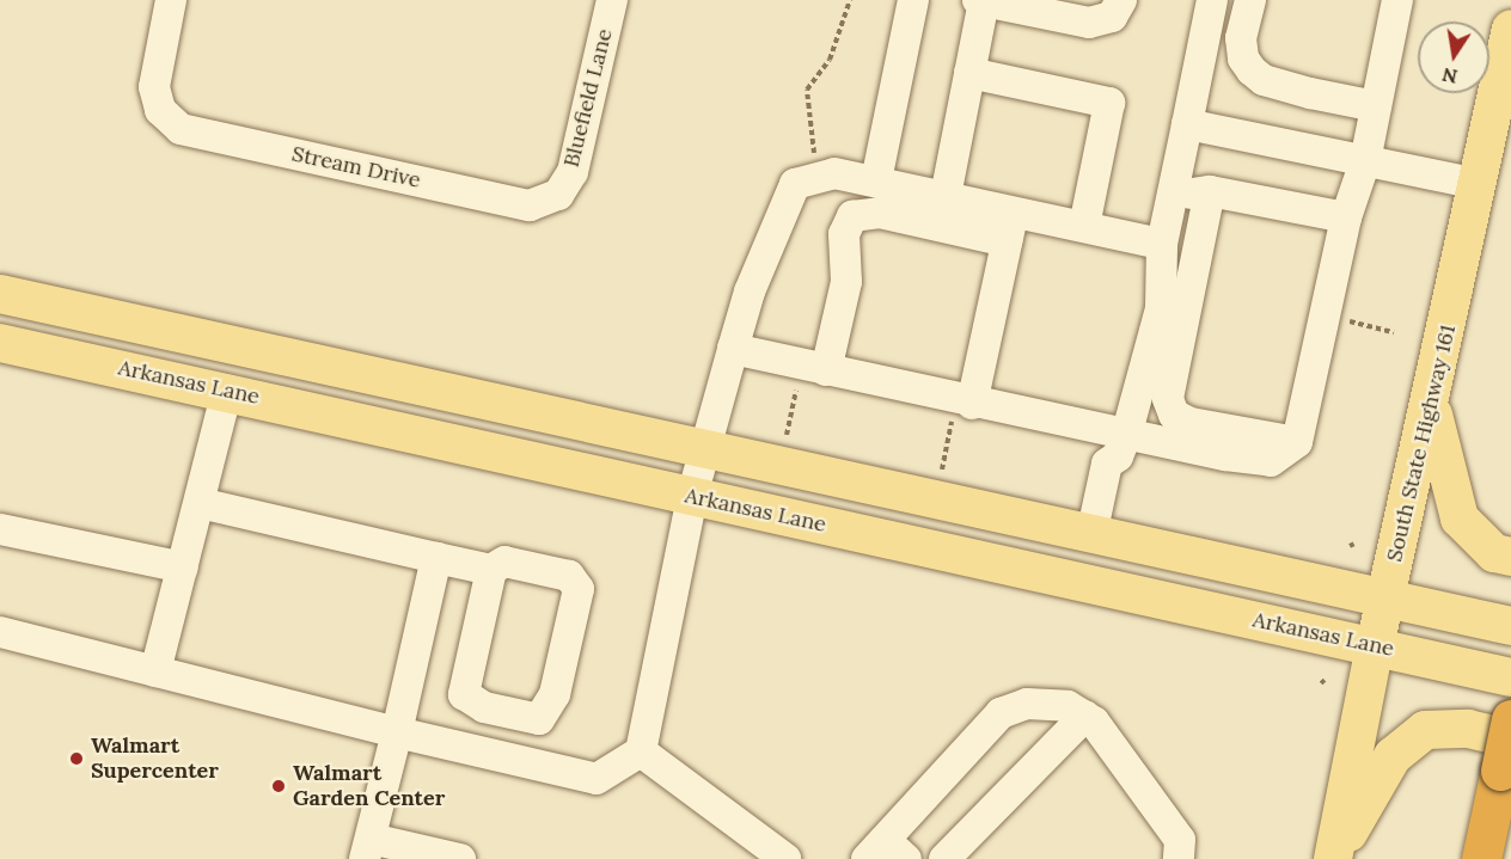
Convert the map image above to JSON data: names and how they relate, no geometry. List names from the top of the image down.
{
  "streets": {
    "main road": ["Arkansas Lane", "South State Highway 161"],
    "street": ["Bluefield Lane", "Stream Drive"]
  },
  "crossings": [
    ["Bluefield Lane", "Stream Drive"],
    ["Arkansas Lane", "South State Highway 161"]
  ],
  "places": ["Walmart Supercenter", "Walmart Garden Center"],
  "north": "bottom"
}
